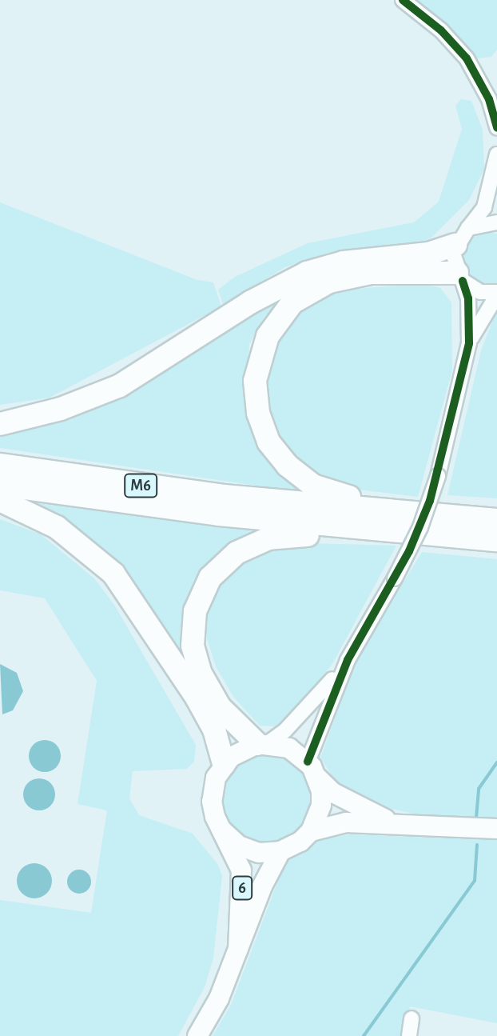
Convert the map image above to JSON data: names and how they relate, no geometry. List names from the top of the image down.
{
  "streets": {
    "highway": ["M6"],
    "main road": ["6"]
  }
}
